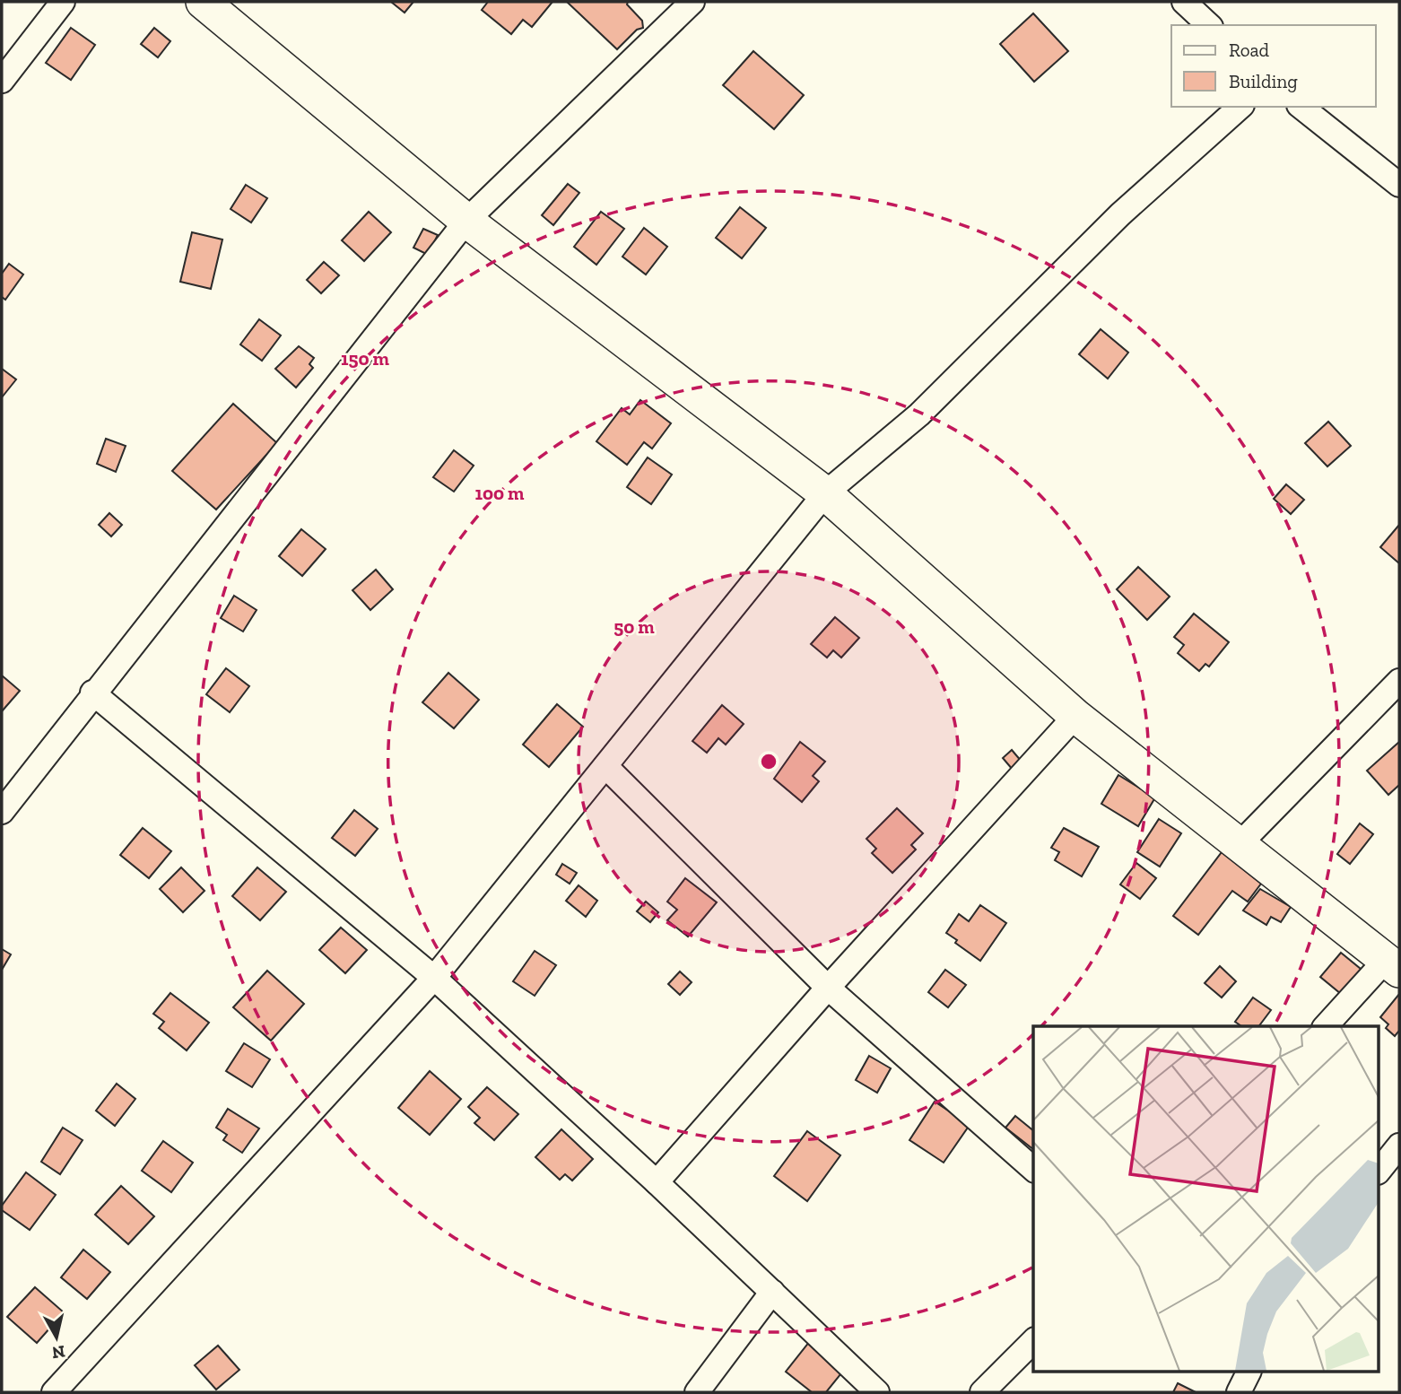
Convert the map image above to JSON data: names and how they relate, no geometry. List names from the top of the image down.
{
  "legend": ["Road", "Building"],
  "north": "bottom",
  "rings": ["150 m", "100 m", "50 m"]
}
